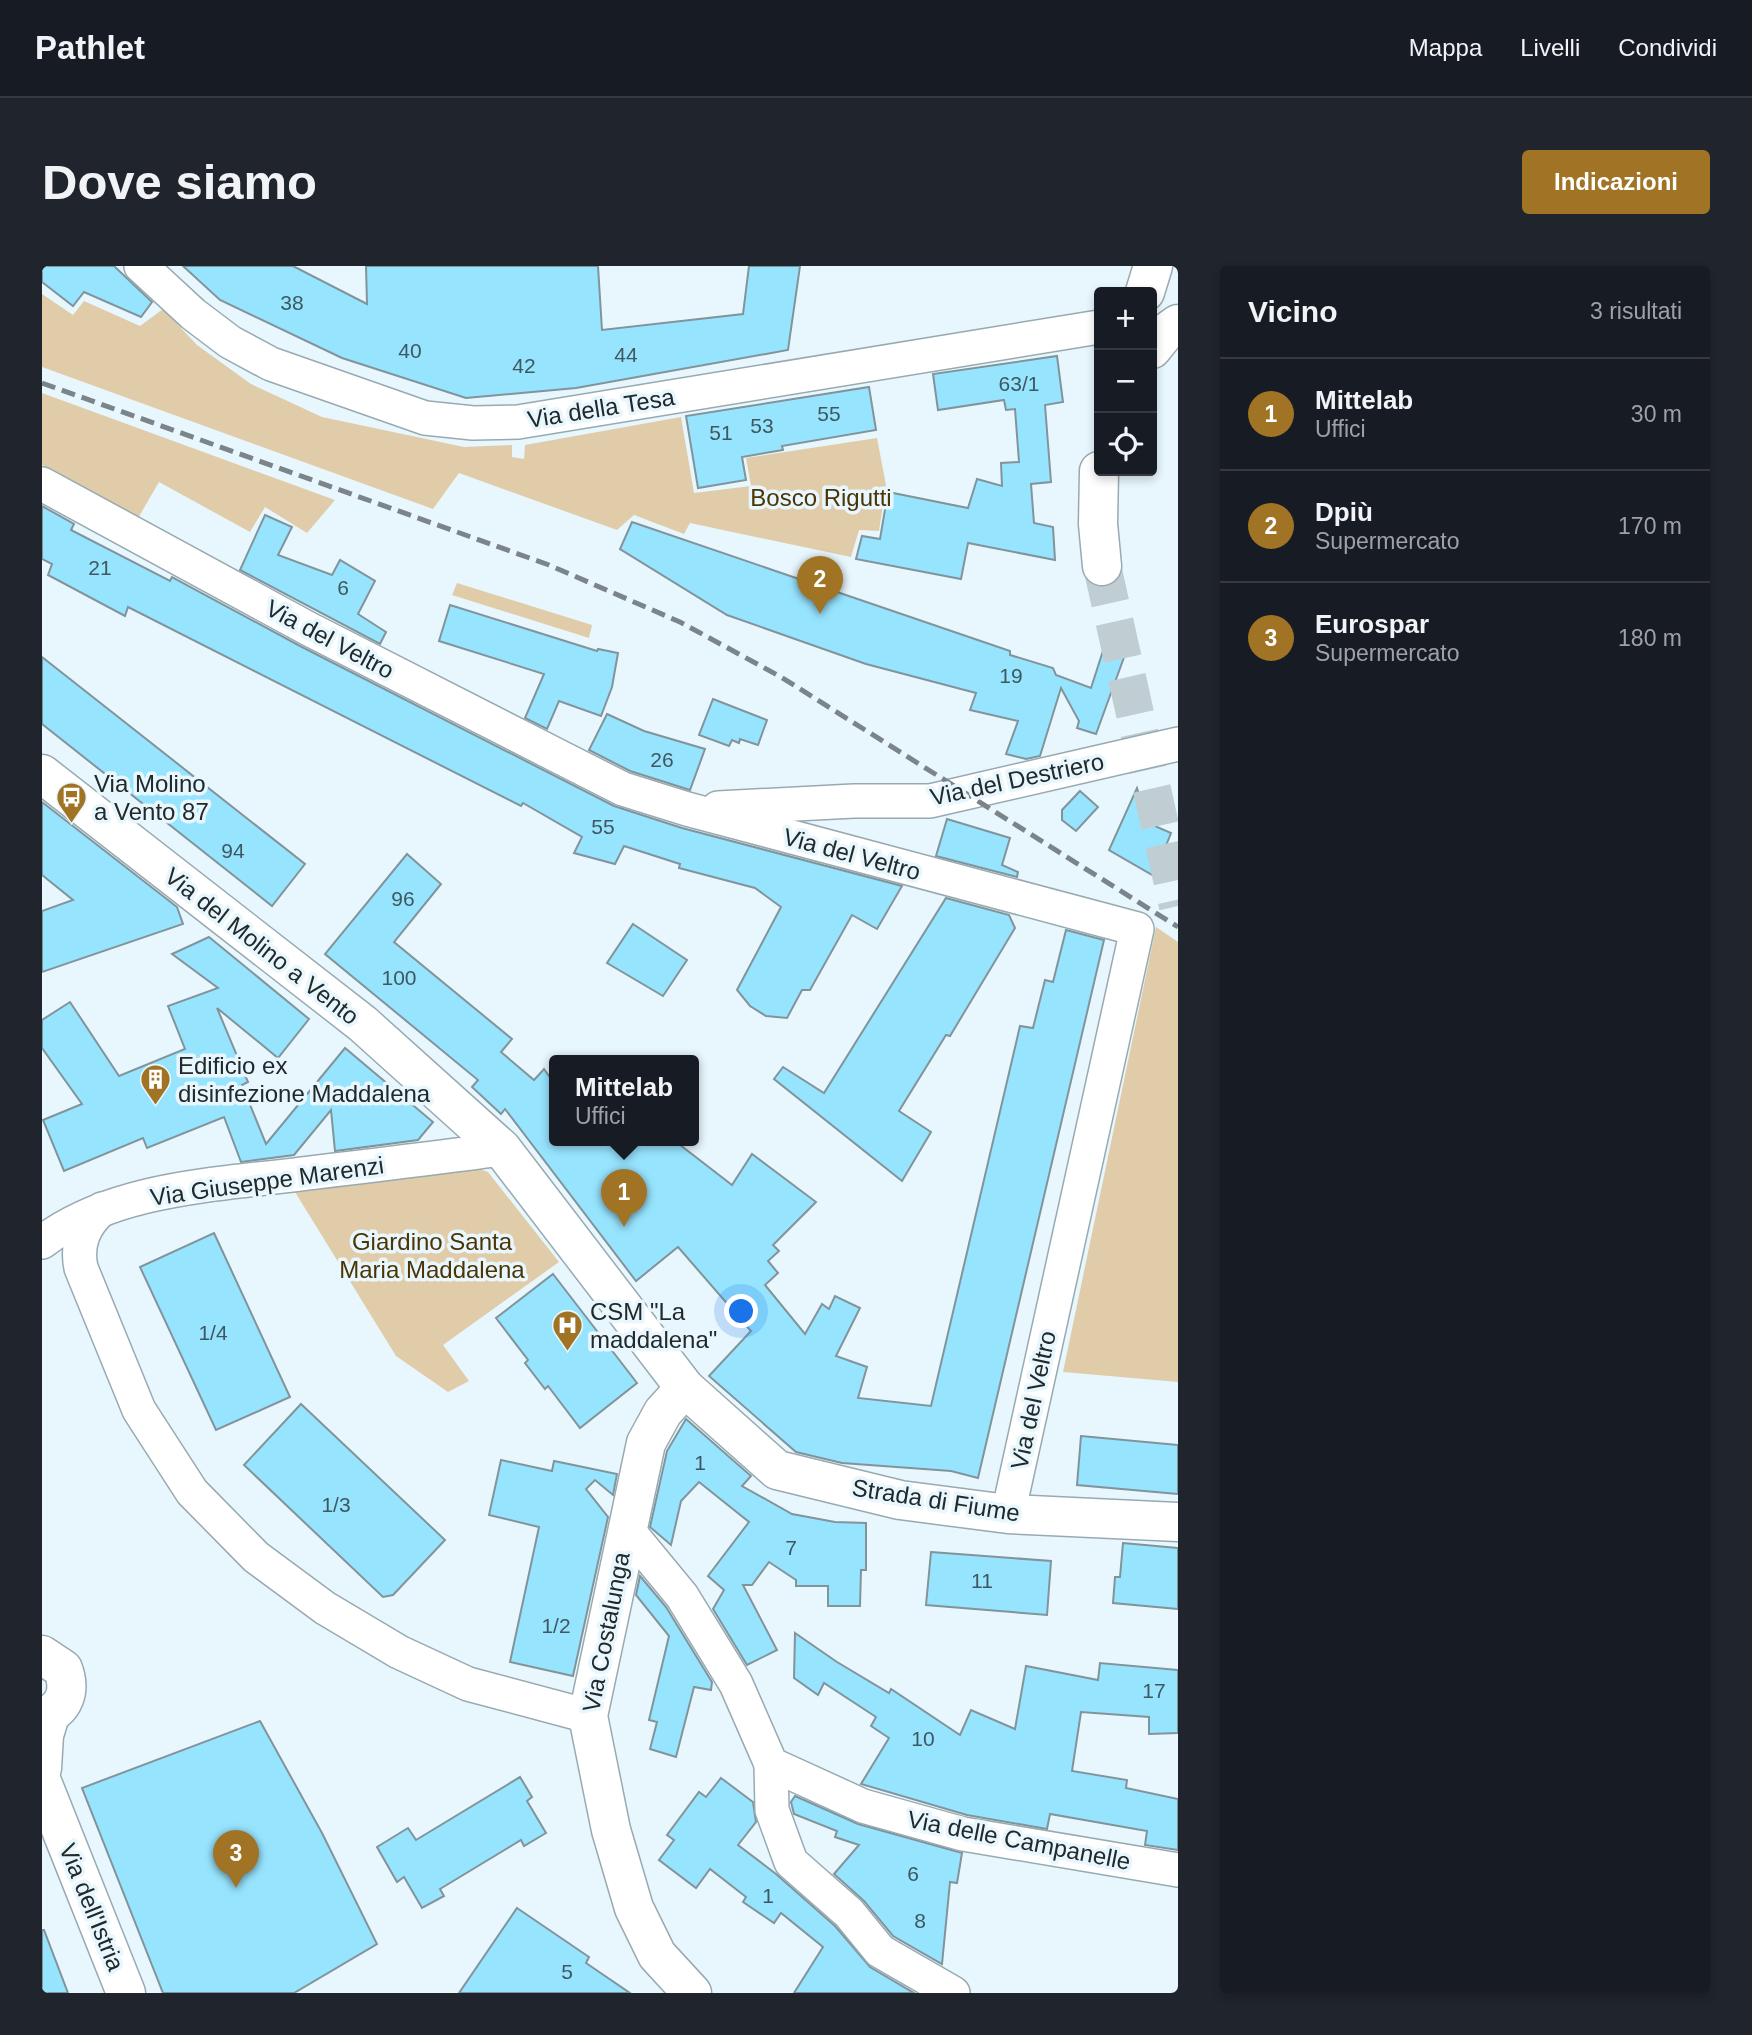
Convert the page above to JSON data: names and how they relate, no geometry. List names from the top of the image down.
{
  "streets": {
    "main road": [
      "Via del Molino a Vento",
      "Strada di Fiume",
      "Via Costalunga",
      "Via dell'Istria"
    ],
    "street": [
      "Via della Tesa",
      "Via del Veltro",
      "Via del Destriero",
      "Via Giuseppe Marenzi",
      "Via delle Campanelle"
    ]
  },
  "crossings": [
    ["Via del Veltro", "Via del Destriero"],
    ["Via del Veltro", "Strada di Fiume"],
    ["Via del Molino a Vento", "Via Giuseppe Marenzi"],
    ["Via del Molino a Vento", "Strada di Fiume"],
    ["Via del Molino a Vento", "Via Costalunga"],
    ["Strada di Fiume", "Via Costalunga"]
  ],
  "parks": ["Bosco Rigutti", "Giardino Santa Maria Maddalena"],
  "places": {
    "bus stop": ["Via Molino a Vento 87"],
    "building": ["Edificio ex disinfezione Maddalena"],
    "hospital": ["CSM \"La maddalena\""]
  },
  "house_numbers": [
    "38",
    "40",
    "44",
    "42",
    "63/1",
    "55",
    "53",
    "51",
    "21",
    "6",
    "19",
    "26",
    "55",
    "94",
    "96",
    "100",
    "1/4",
    "1",
    "1/3",
    "7",
    "11",
    "1/2",
    "17",
    "10",
    "6",
    "1",
    "8",
    "5"
  ],
  "page": {
    "header": "Pathlet",
    "nav": ["Mappa", "Livelli", "Condividi"],
    "buttons": "Indicazioni",
    "title": "Dove siamo",
    "heading": ["Vicino", "3 risultati"],
    "map_buttons": ["+", "−"],
    "list": [
      {
        "mark": "1",
        "name": "Mittelab",
        "note": "Uffici",
        "value": "30 m"
      },
      {
        "mark": "2",
        "name": "Dpiù",
        "note": "Supermercato",
        "value": "170 m"
      },
      {
        "mark": "3",
        "name": "Eurospar",
        "note": "Supermercato",
        "value": "180 m"
      }
    ],
    "pins": ["2", "1", "3"],
    "popup": ["Mittelab", "Uffici"]
  }
}
